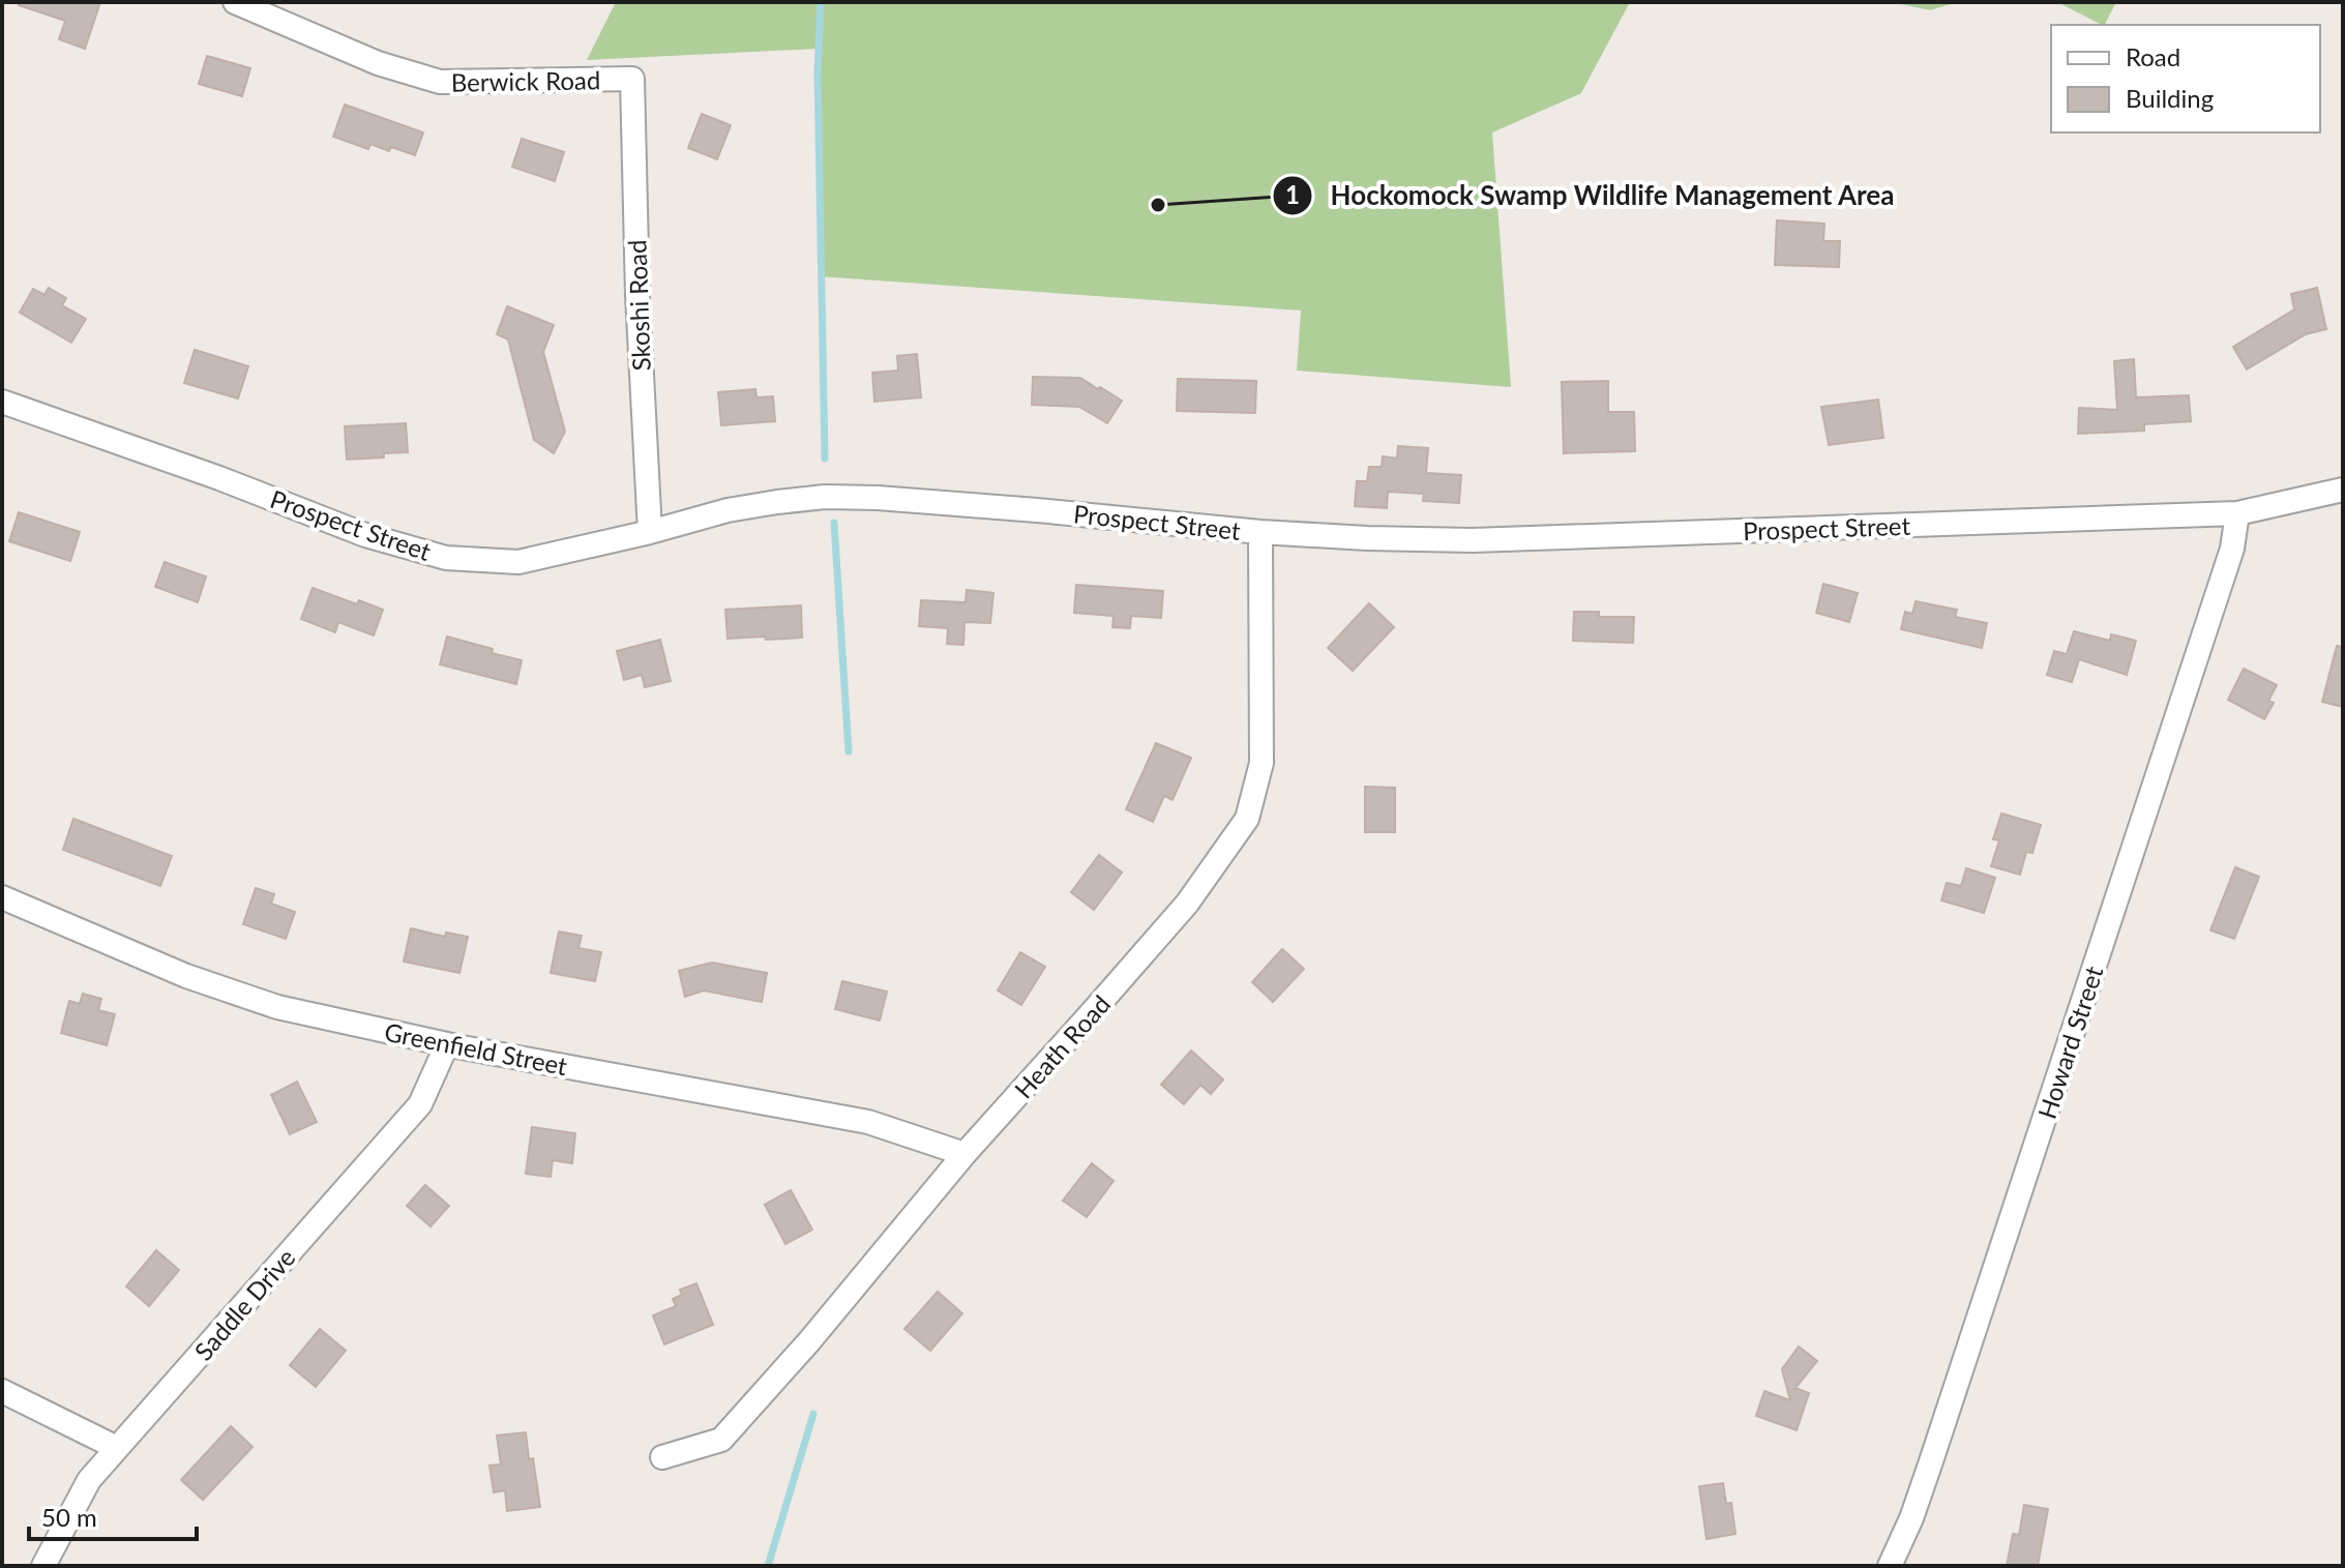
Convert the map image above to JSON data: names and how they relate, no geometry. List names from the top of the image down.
{
  "streets": {
    "street": [
      "Berwick Road",
      "Skoshi Road",
      "Prospect Street",
      "Howard Street",
      "Heath Road",
      "Greenfield Street",
      "Saddle Drive"
    ]
  },
  "crossings": [
    ["Berwick Road", "Skoshi Road"],
    ["Skoshi Road", "Prospect Street"],
    ["Prospect Street", "Howard Street"],
    ["Prospect Street", "Heath Road"],
    ["Heath Road", "Greenfield Street"],
    ["Greenfield Street", "Saddle Drive"]
  ],
  "places": ["Hockomock Swamp Wildlife Management Area"],
  "legend": ["Road", "Building"],
  "scale_bar": "50 m"
}
